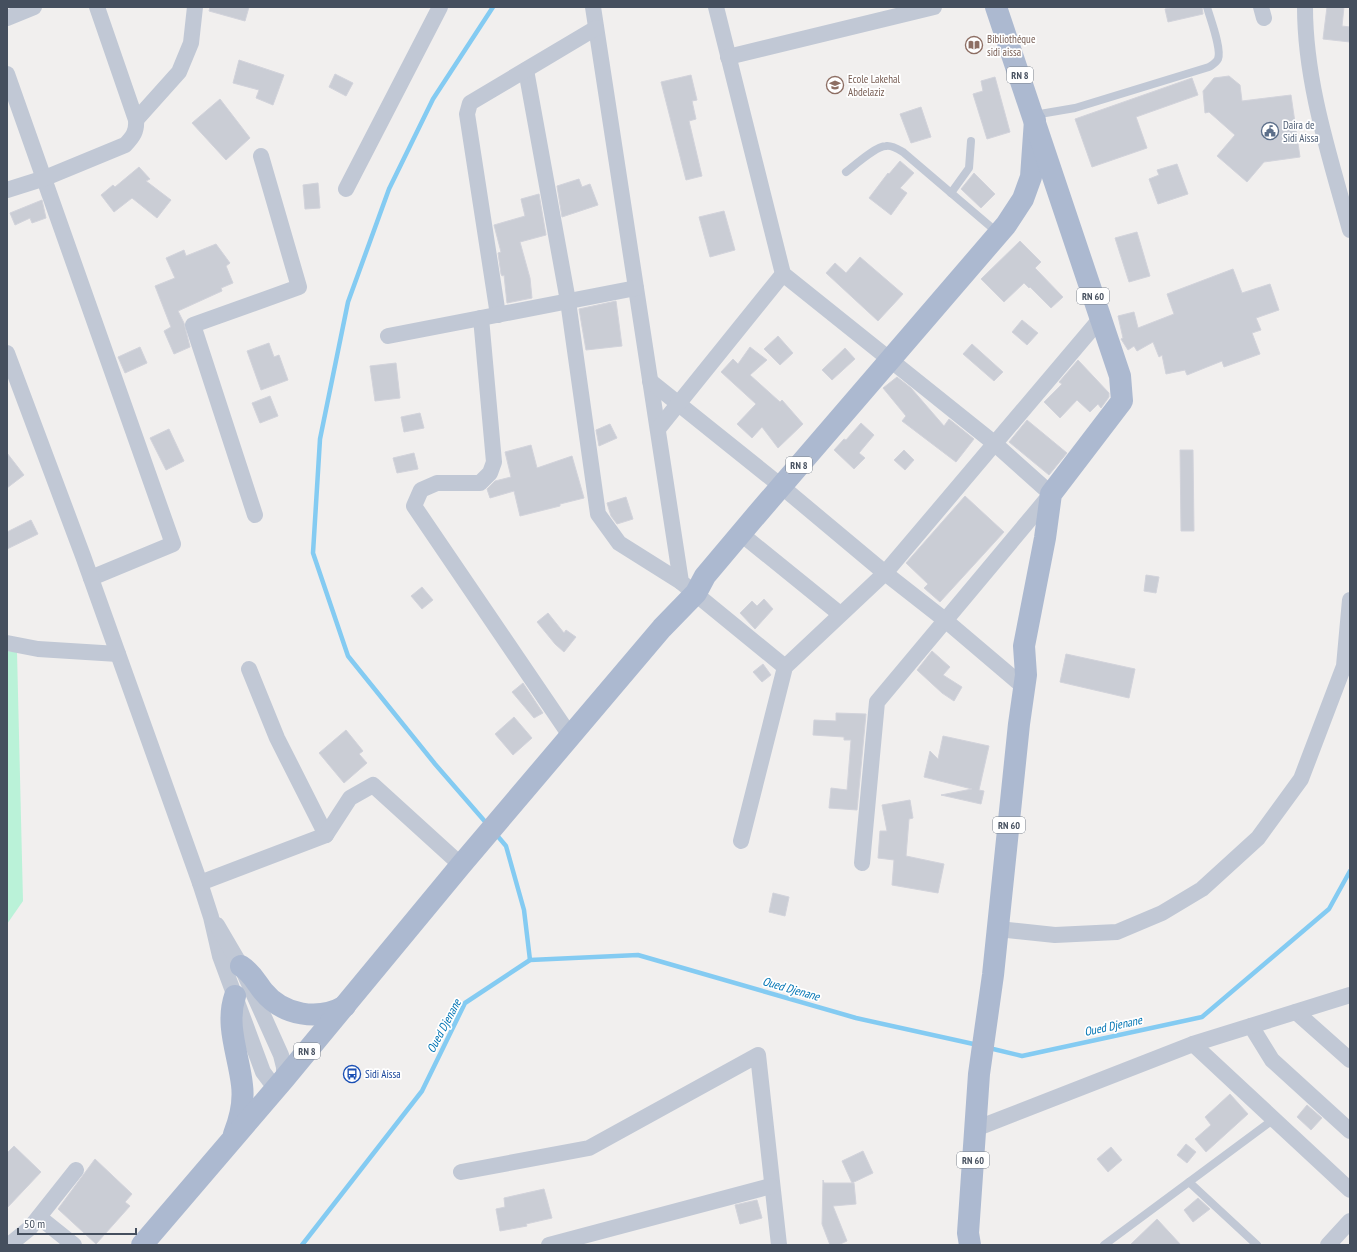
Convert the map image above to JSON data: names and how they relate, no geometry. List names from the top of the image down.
{
  "streets": {
    "main road": ["RN 8", "RN 60"]
  },
  "crossings": [
    ["RN 8", "RN 60"]
  ],
  "water": ["Oued Djenane"],
  "places": {
    "library": ["Bibliothéque sidi aissa"],
    "school or university": ["Ecole Lakehal Abdelaziz"],
    "public building": ["Daira de Sidi Aissa"],
    "bus stop": ["Sidi Aissa"]
  },
  "scale_bar": "50 m"
}
